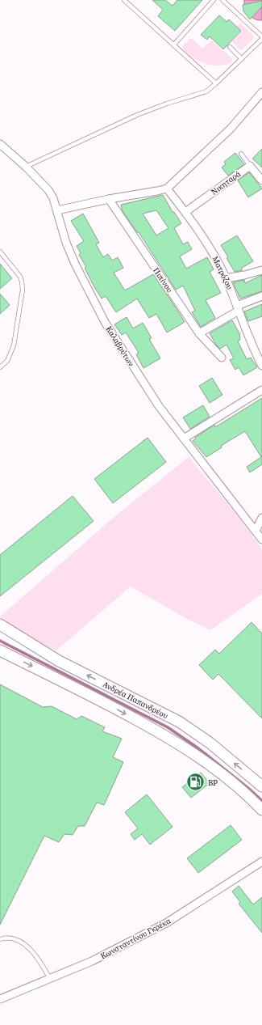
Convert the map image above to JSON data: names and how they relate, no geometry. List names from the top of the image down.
{
  "streets": {
    "main road": ["Ανδρέα Παπανδρέου"],
    "street": [
      "Νικηταρά",
      "Ματρόζου",
      "Πιπίνου",
      "Καλαβρύτων",
      "Κωνσταντίνου Γκρέκα"
    ]
  },
  "crossings": [
    ["Νικηταρά", "Ματρόζου"]
  ],
  "places": {
    "fuel station": ["BP"]
  }
}
